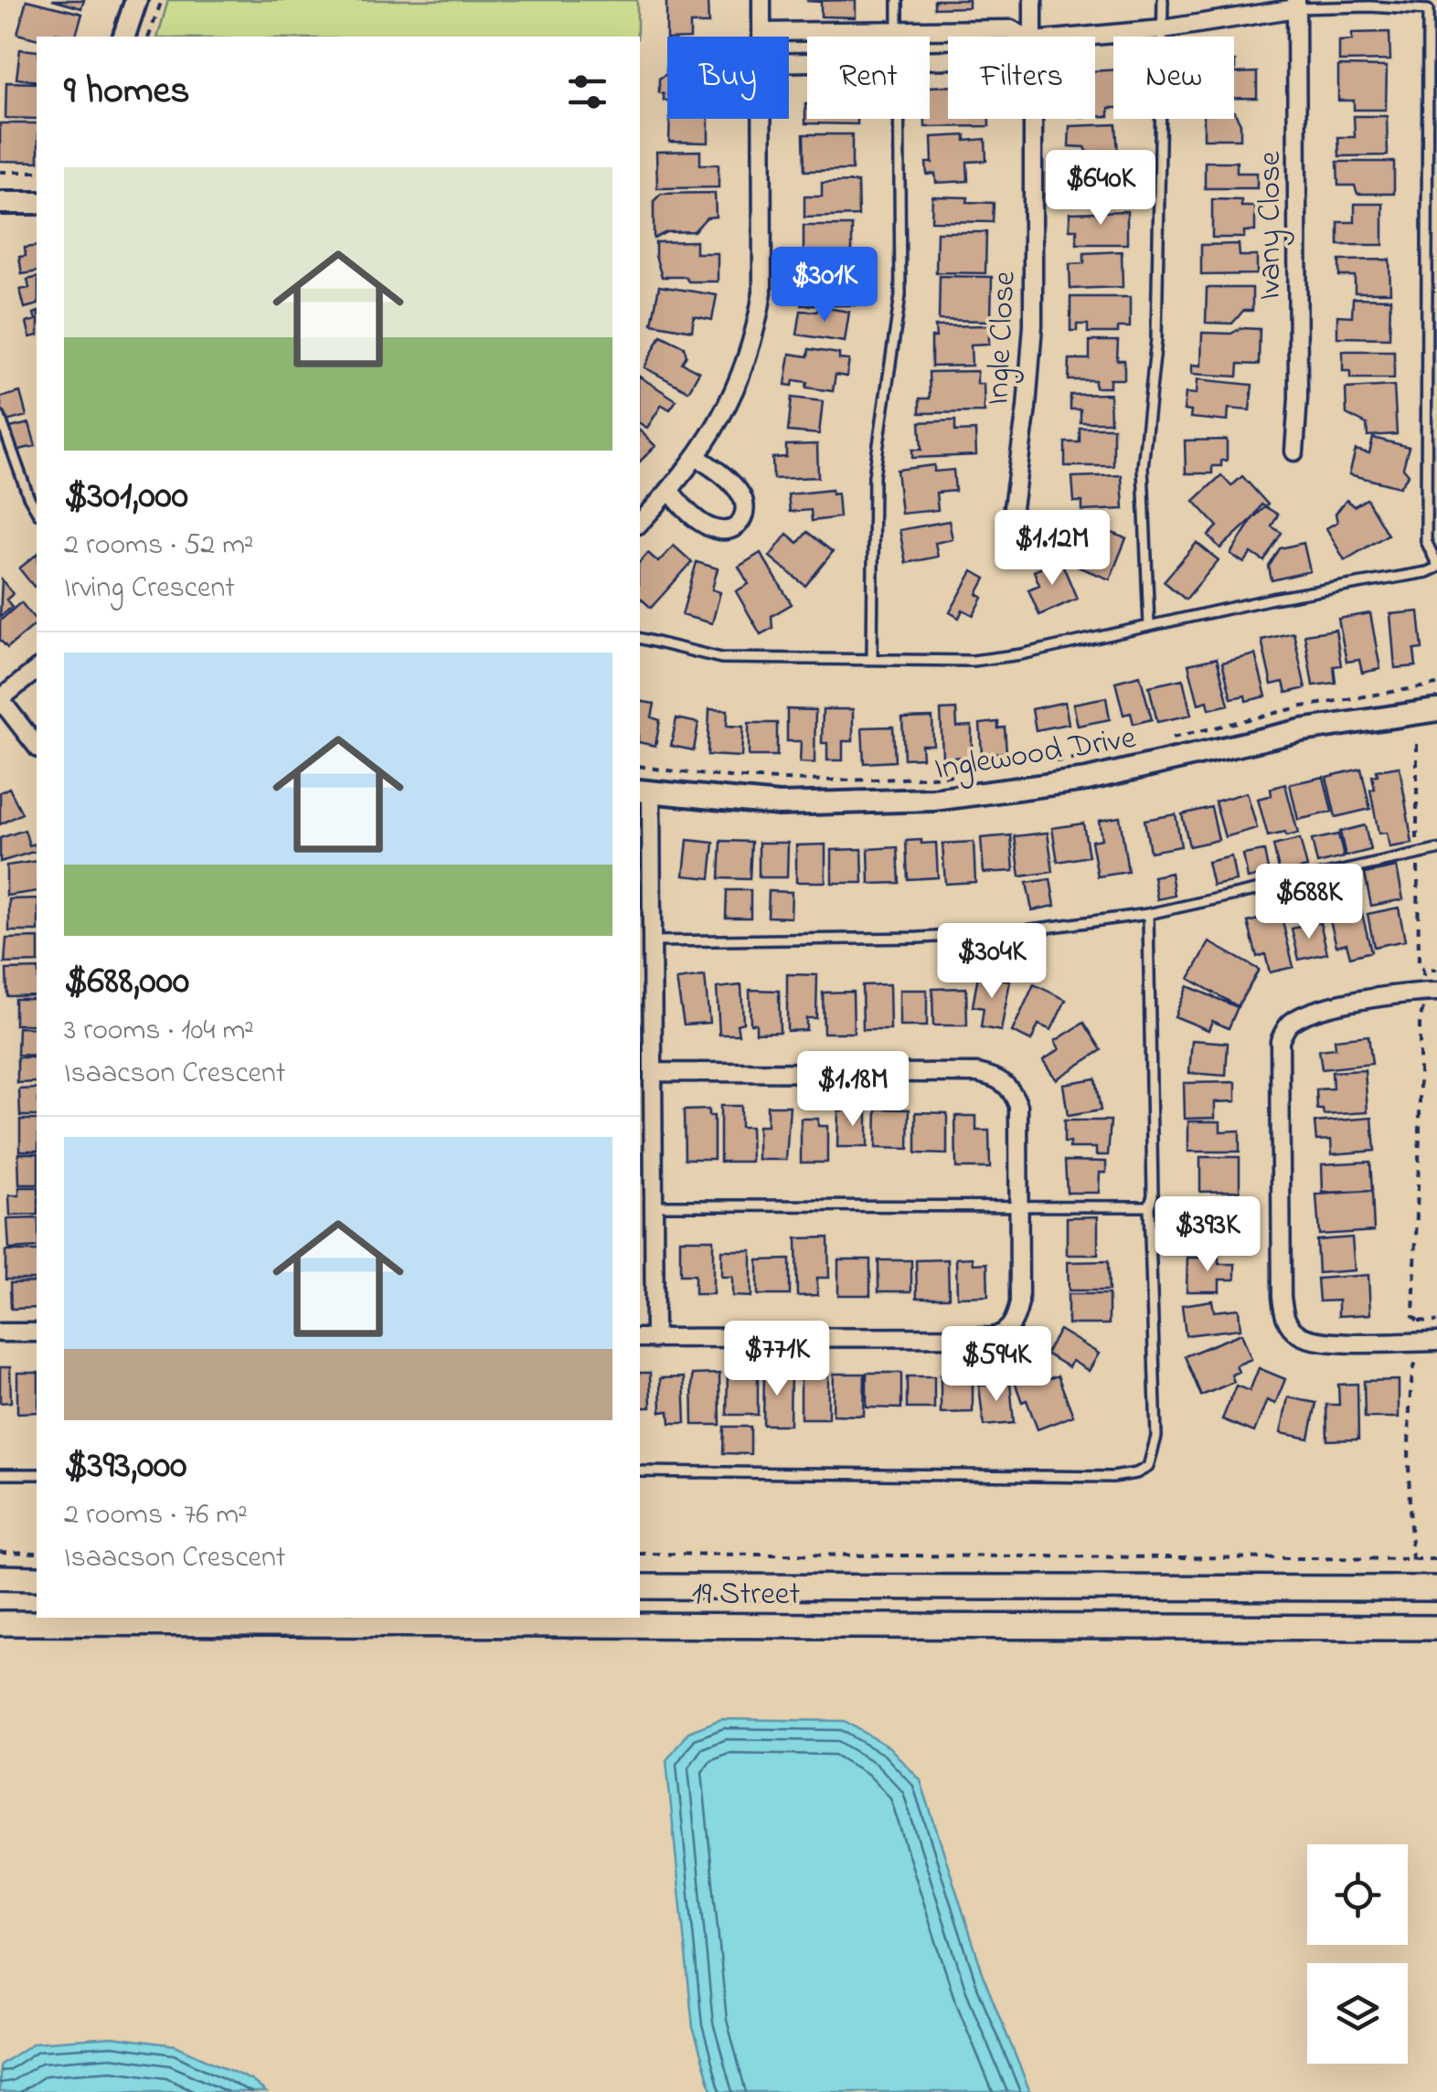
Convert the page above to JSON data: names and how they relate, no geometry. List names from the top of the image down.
{
  "streets": {
    "main road": ["19 Street"],
    "street": ["Ivany Close", "Ingle Close", "Inglewood Drive"]
  },
  "page": {
    "chip": [
      "Buy",
      "Rent",
      "Filters",
      "New"
    ],
    "heading": "9 homes",
    "list": [
      {
        "name": "$301,000",
        "note": "2 rooms · 52 m² · Irving Crescent"
      },
      {
        "name": "$688,000",
        "note": "3 rooms · 104 m² · Isaacson Crescent"
      },
      {
        "name": "$393,000",
        "note": "2 rooms · 76 m² · Isaacson Crescent"
      }
    ],
    "price": [
      "$640K",
      "$301K",
      "$1.12M",
      "$688K",
      "$304K",
      "$1.18M",
      "$393K",
      "$771K",
      "$594K"
    ]
  }
}
